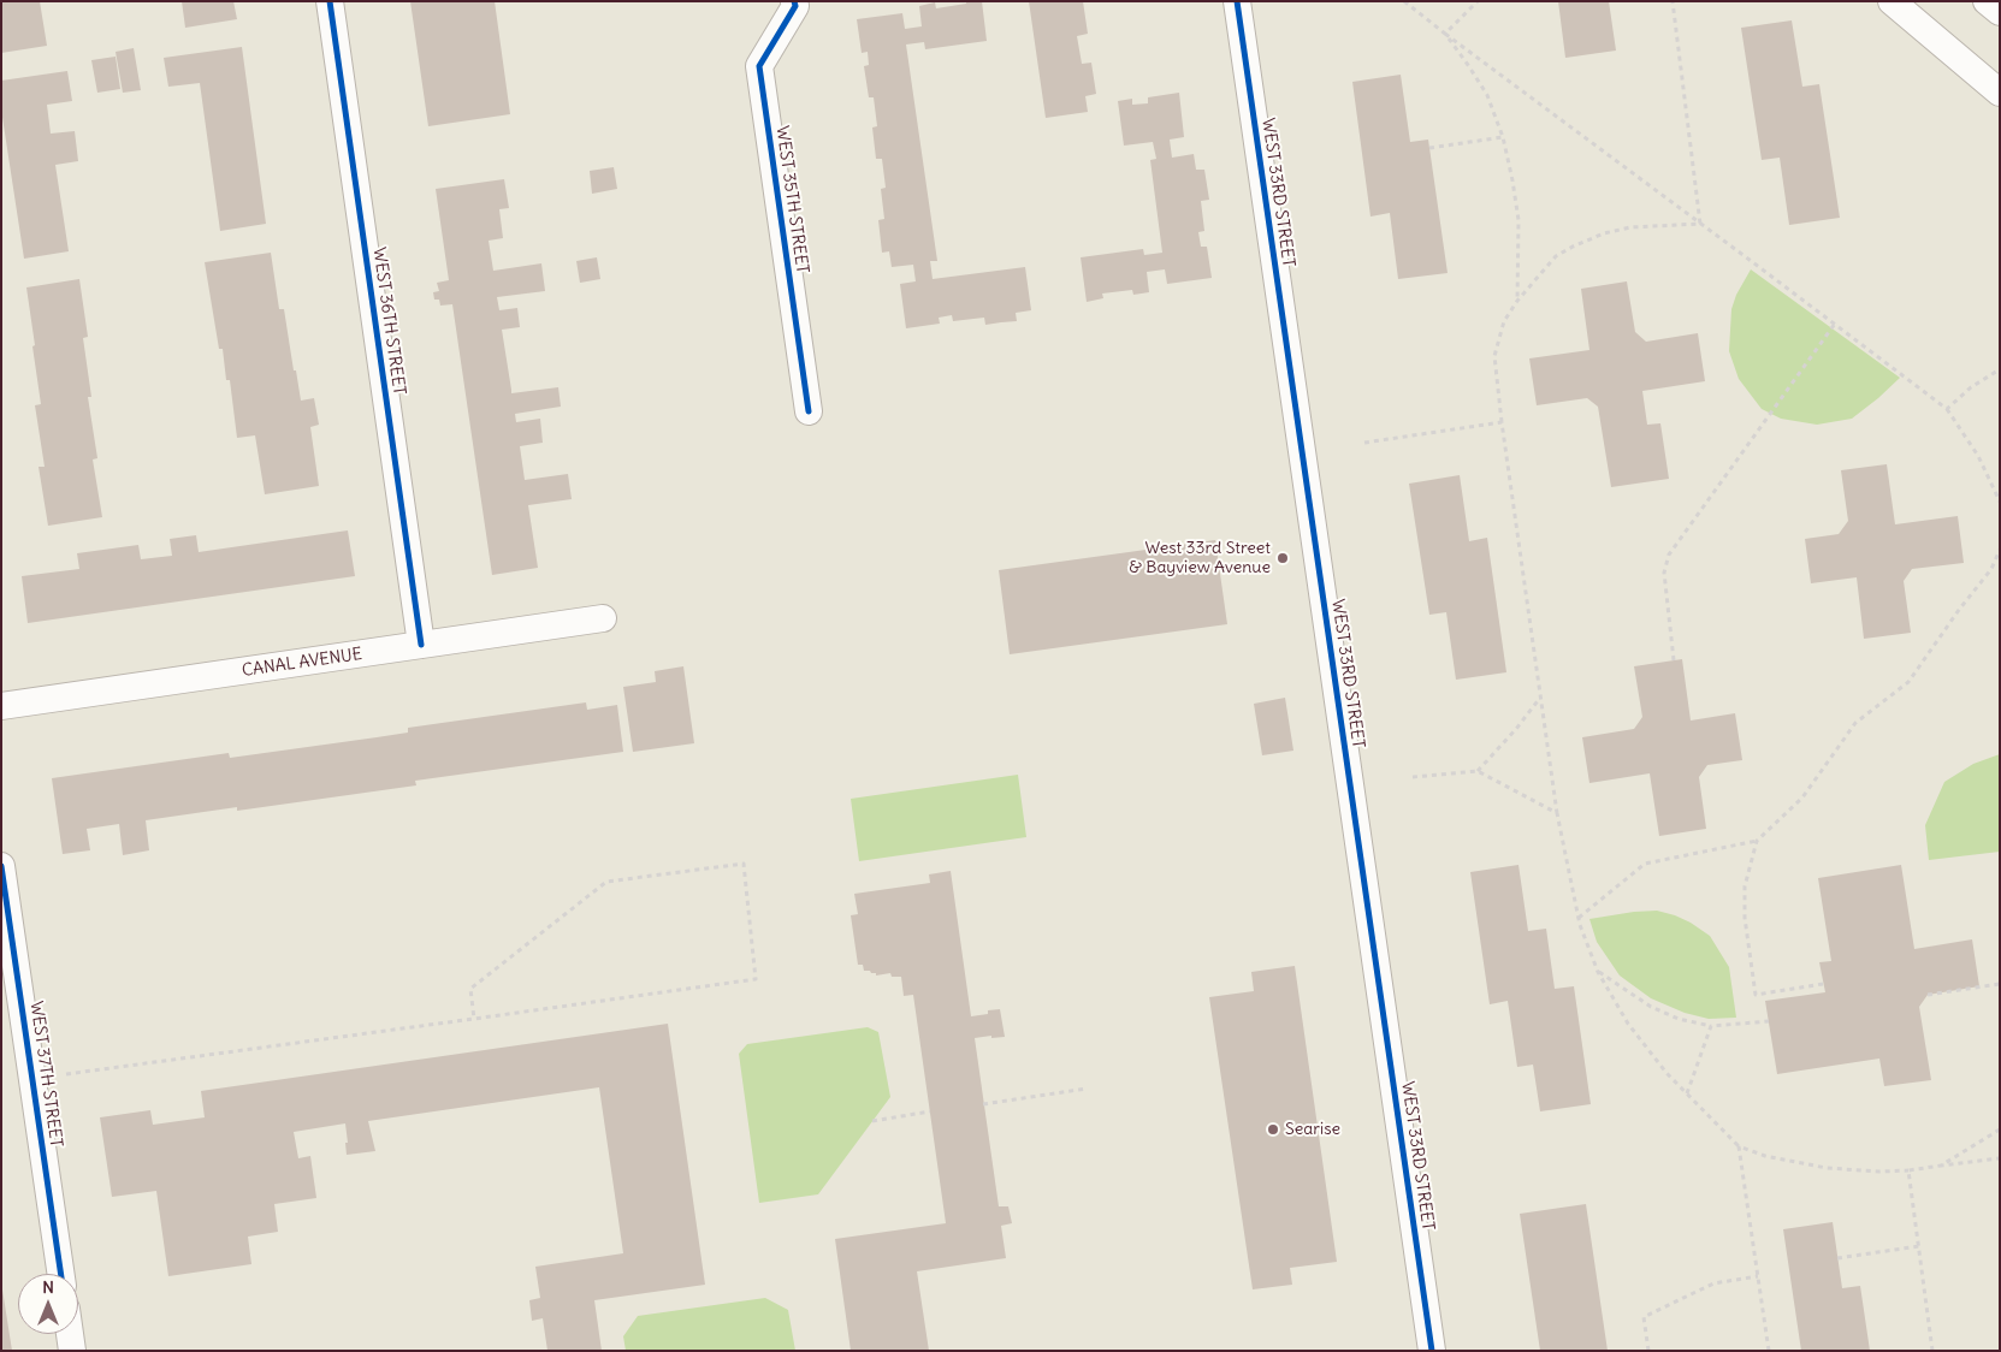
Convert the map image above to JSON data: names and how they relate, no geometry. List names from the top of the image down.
{
  "streets": {
    "street": [
      "WEST 33RD STREET",
      "WEST 35TH STREET",
      "WEST 36TH STREET",
      "CANAL AVENUE",
      "WEST 37TH STREET"
    ]
  },
  "crossings": [
    ["WEST 36TH STREET", "CANAL AVENUE"]
  ],
  "places": ["West 33rd Street & Bayview Avenue", "Searise"],
  "north": "top"
}
